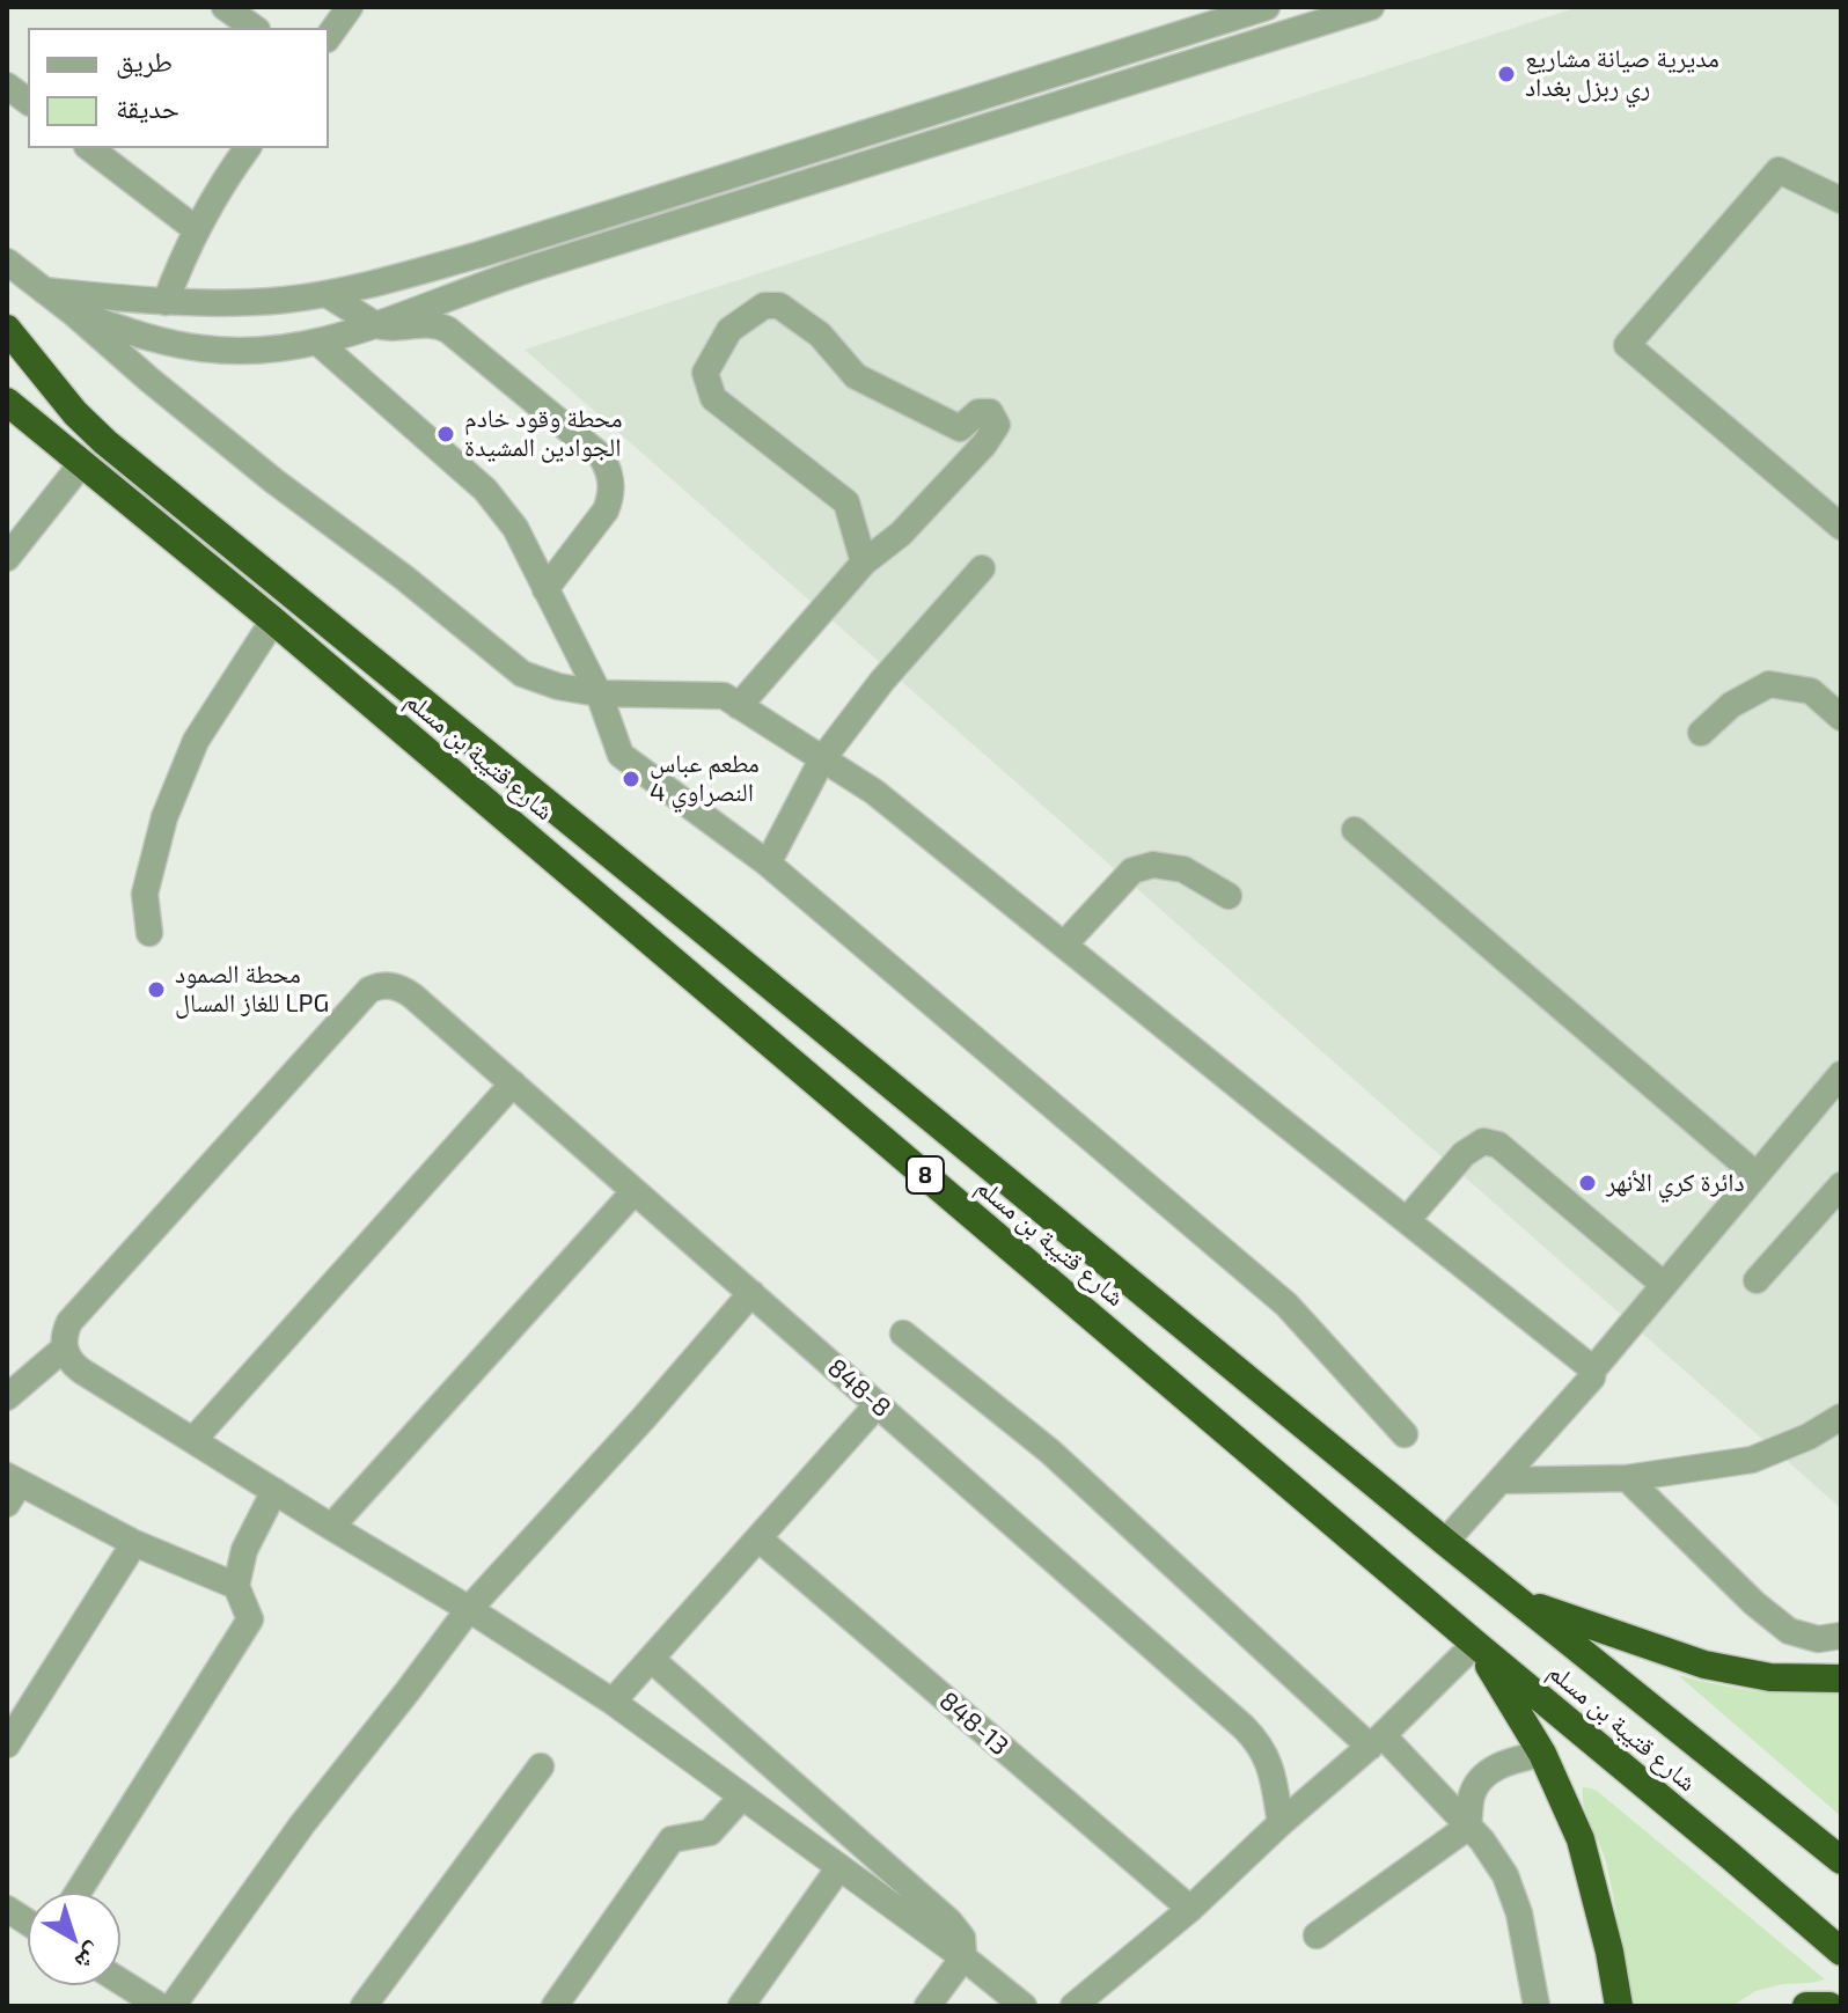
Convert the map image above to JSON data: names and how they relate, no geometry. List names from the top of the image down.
{
  "streets": {
    "highway": ["شارع قتيبة بن مسلم", "8"],
    "street": ["848-8", "848-13"]
  },
  "places": [
    "مديرية صيانة مشاريع ري ربزل بغداد",
    "محطة وقود خادم الجوادين المشيدة",
    "مطعم عباس النصراوي 4",
    "محطة الصمود للغاز المسال LPG",
    "دائرة كري الأنهر"
  ],
  "legend": ["طريق", "حديقة"],
  "north": "bottom right"
}
